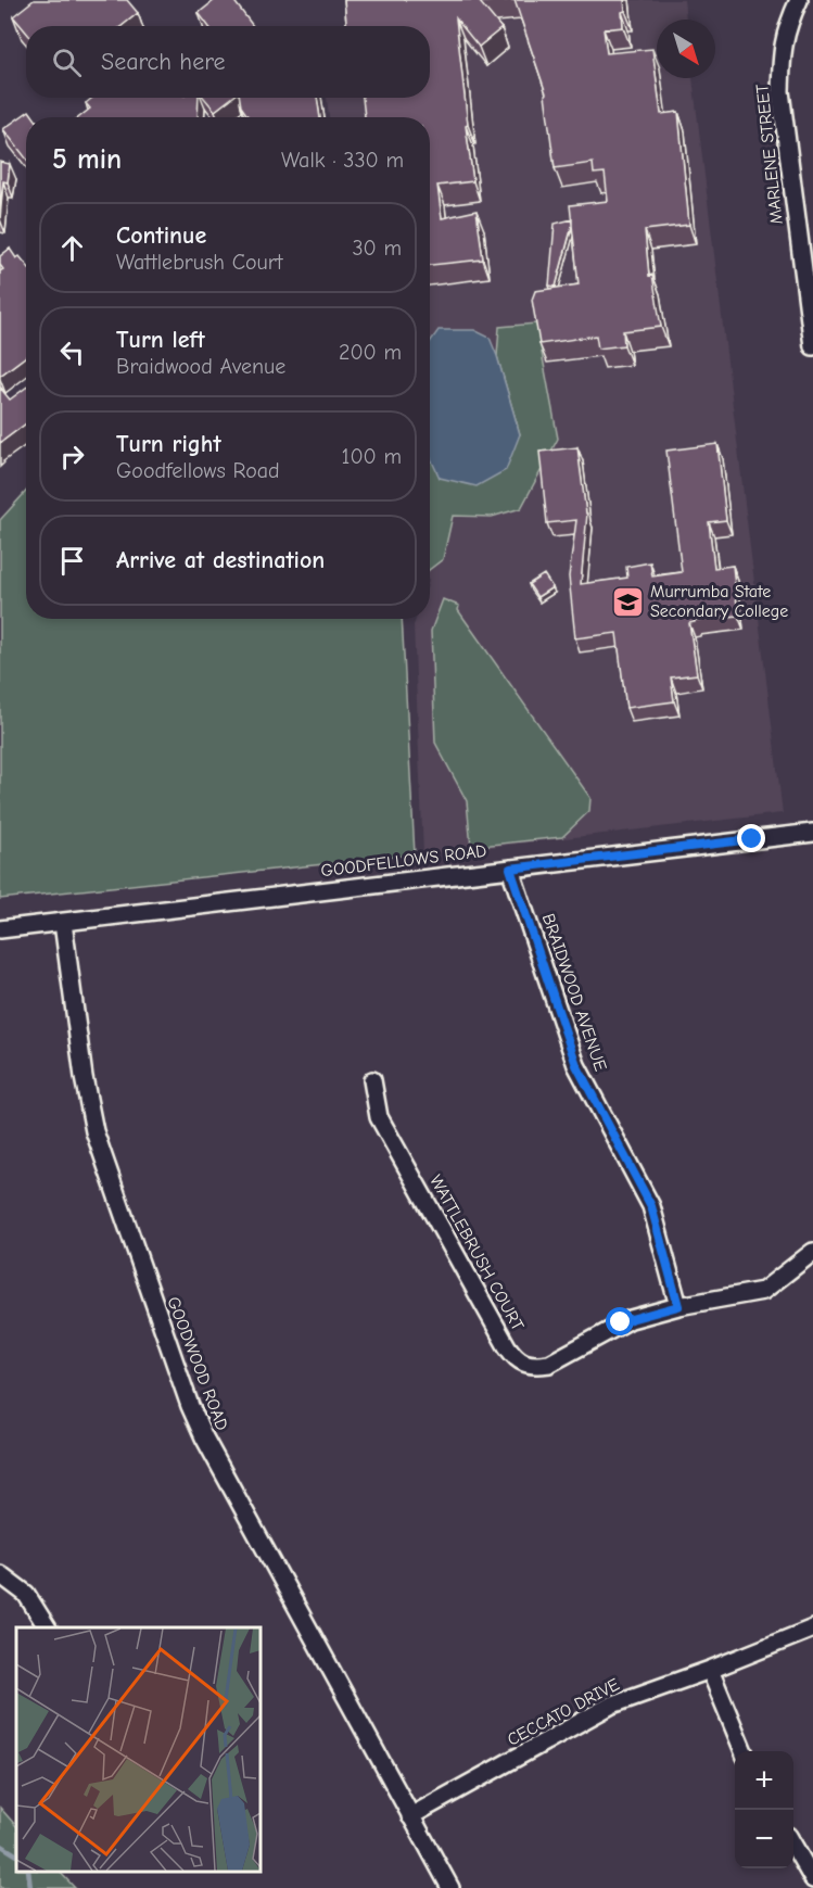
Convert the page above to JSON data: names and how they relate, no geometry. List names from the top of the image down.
{
  "streets": {
    "street": [
      "MARLENE STREET",
      "GOODFELLOWS ROAD",
      "BRAIDWOOD AVENUE",
      "WATTLEBRUSH COURT",
      "GOODWOOD ROAD",
      "CECCATO DRIVE"
    ]
  },
  "crossings": [
    ["GOODFELLOWS ROAD", "BRAIDWOOD AVENUE"],
    ["GOODFELLOWS ROAD", "GOODWOOD ROAD"],
    ["BRAIDWOOD AVENUE", "WATTLEBRUSH COURT"],
    ["GOODWOOD ROAD", "CECCATO DRIVE"]
  ],
  "places": {
    "school or university": ["Murrumba State Secondary College"]
  },
  "north": "bottom right",
  "page": {
    "search": "Search here",
    "heading": ["5 min", "Walk · 330 m"],
    "list": [
      ["Continue", "Wattlebrush Court", "30 m"],
      ["Turn left", "Braidwood Avenue", "200 m"],
      ["Turn right", "Goodfellows Road", "100 m"],
      "Arrive at destination"
    ],
    "map_buttons": ["+", "−"]
  }
}
